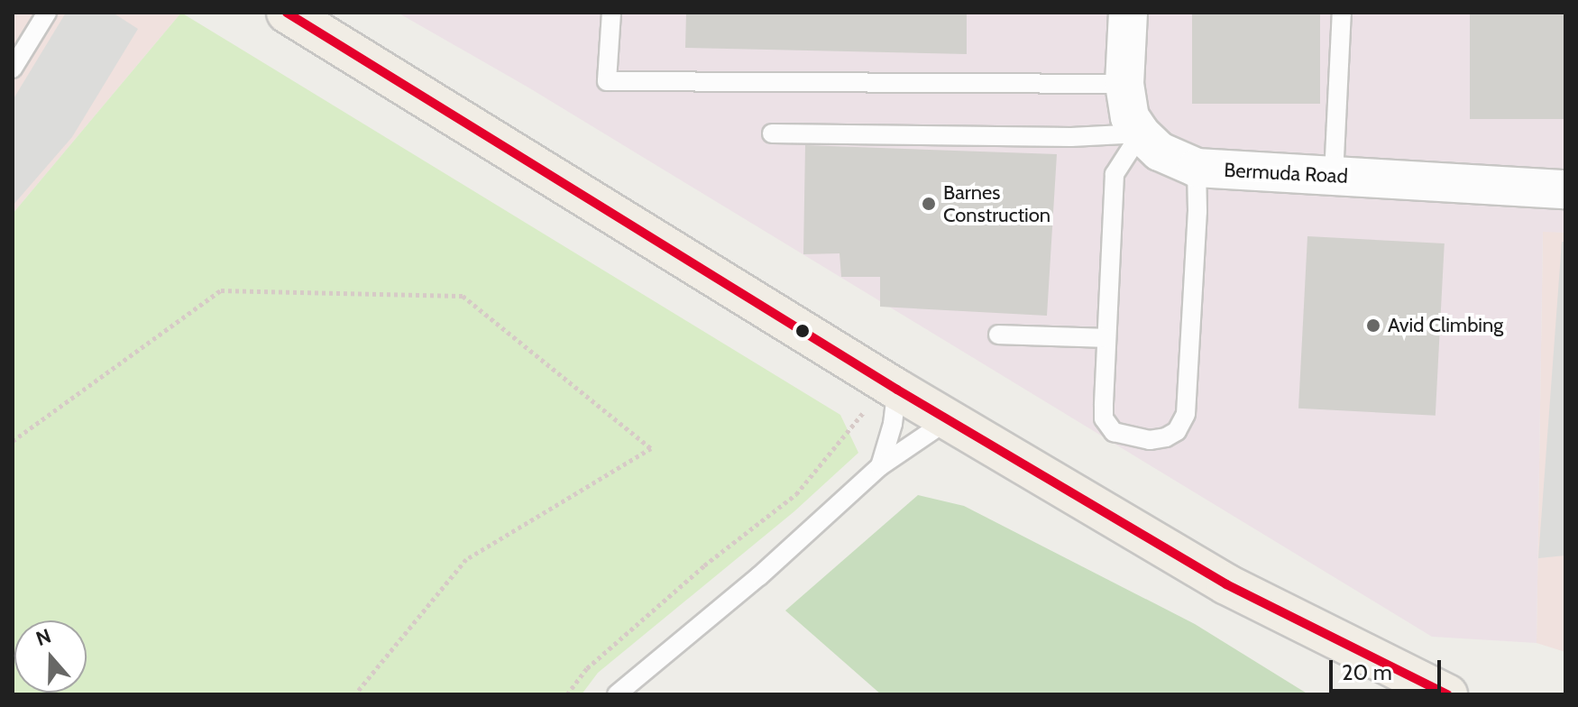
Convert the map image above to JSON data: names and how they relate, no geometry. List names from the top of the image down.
{
  "streets": {
    "street": ["Bermuda Road"]
  },
  "places": ["Barnes Construction", "Avid Climbing"],
  "scale_bar": "20 m",
  "north": "top"
}
